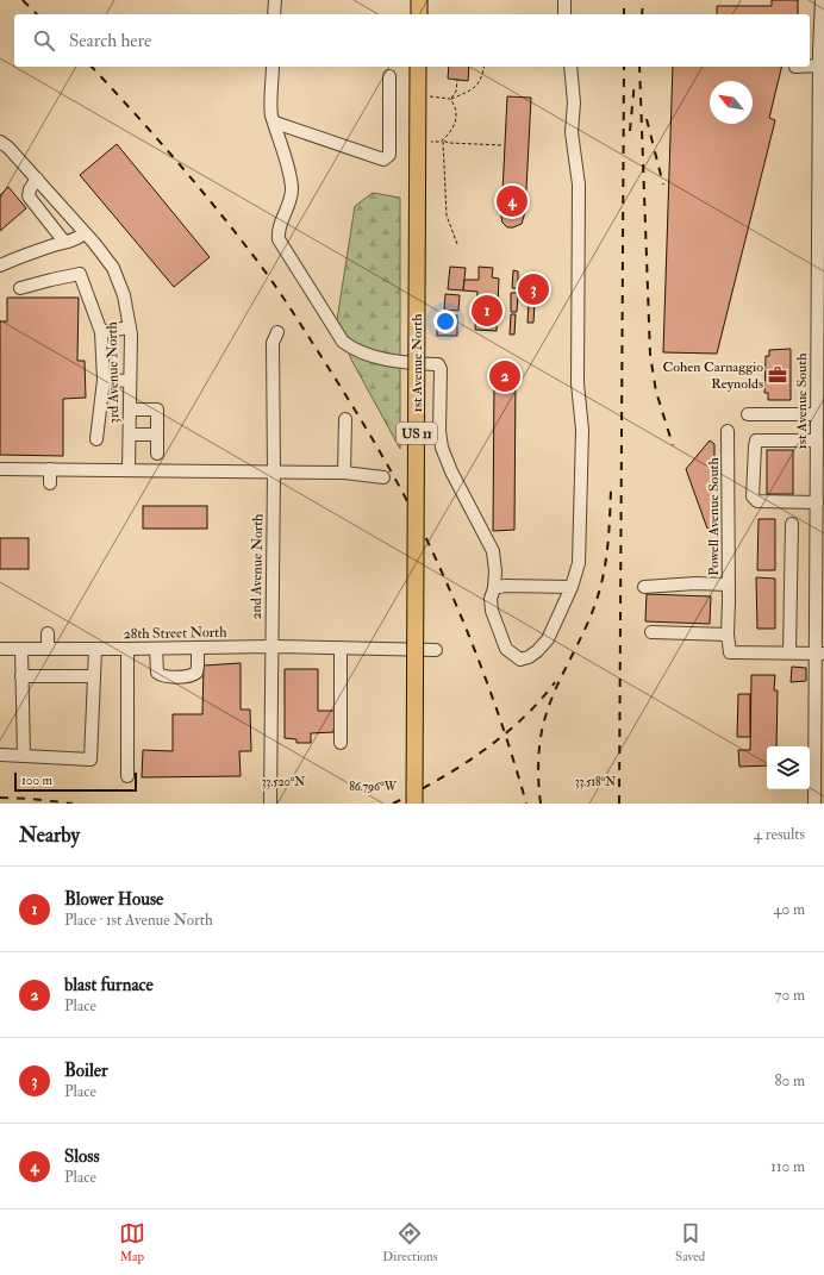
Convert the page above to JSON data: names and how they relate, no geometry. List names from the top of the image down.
{
  "streets": {
    "main road": ["1st Avenue North", "US 11"],
    "street": [
      "3rd Avenue North",
      "1st Avenue South",
      "Powell Avenue South",
      "2nd Avenue North",
      "28th Street North"
    ]
  },
  "crossings": [
    ["2nd Avenue North", "28th Street North"]
  ],
  "places": {
    "office": ["Cohen Carnaggio Reynolds"]
  },
  "scale_bar": "100 m",
  "north": "top left",
  "page": {
    "search": "Search here",
    "pins": [
      "4",
      "3",
      "1",
      "2"
    ],
    "scale": "100 m",
    "heading": ["Nearby", "4 results"],
    "list": [
      {
        "mark": "1",
        "name": "Blower House",
        "note": "Place · 1st Avenue North",
        "value": "40 m"
      },
      {
        "mark": "2",
        "name": "blast furnace",
        "note": "Place",
        "value": "70 m"
      },
      {
        "mark": "3",
        "name": "Boiler",
        "note": "Place",
        "value": "80 m"
      },
      {
        "mark": "4",
        "name": "Sloss",
        "note": "Place",
        "value": "110 m"
      }
    ],
    "nav": ["Map", "Directions", "Saved"]
  },
  "coordinates": ["33.520°N", "33.518°N", "86.796°W"]
}
